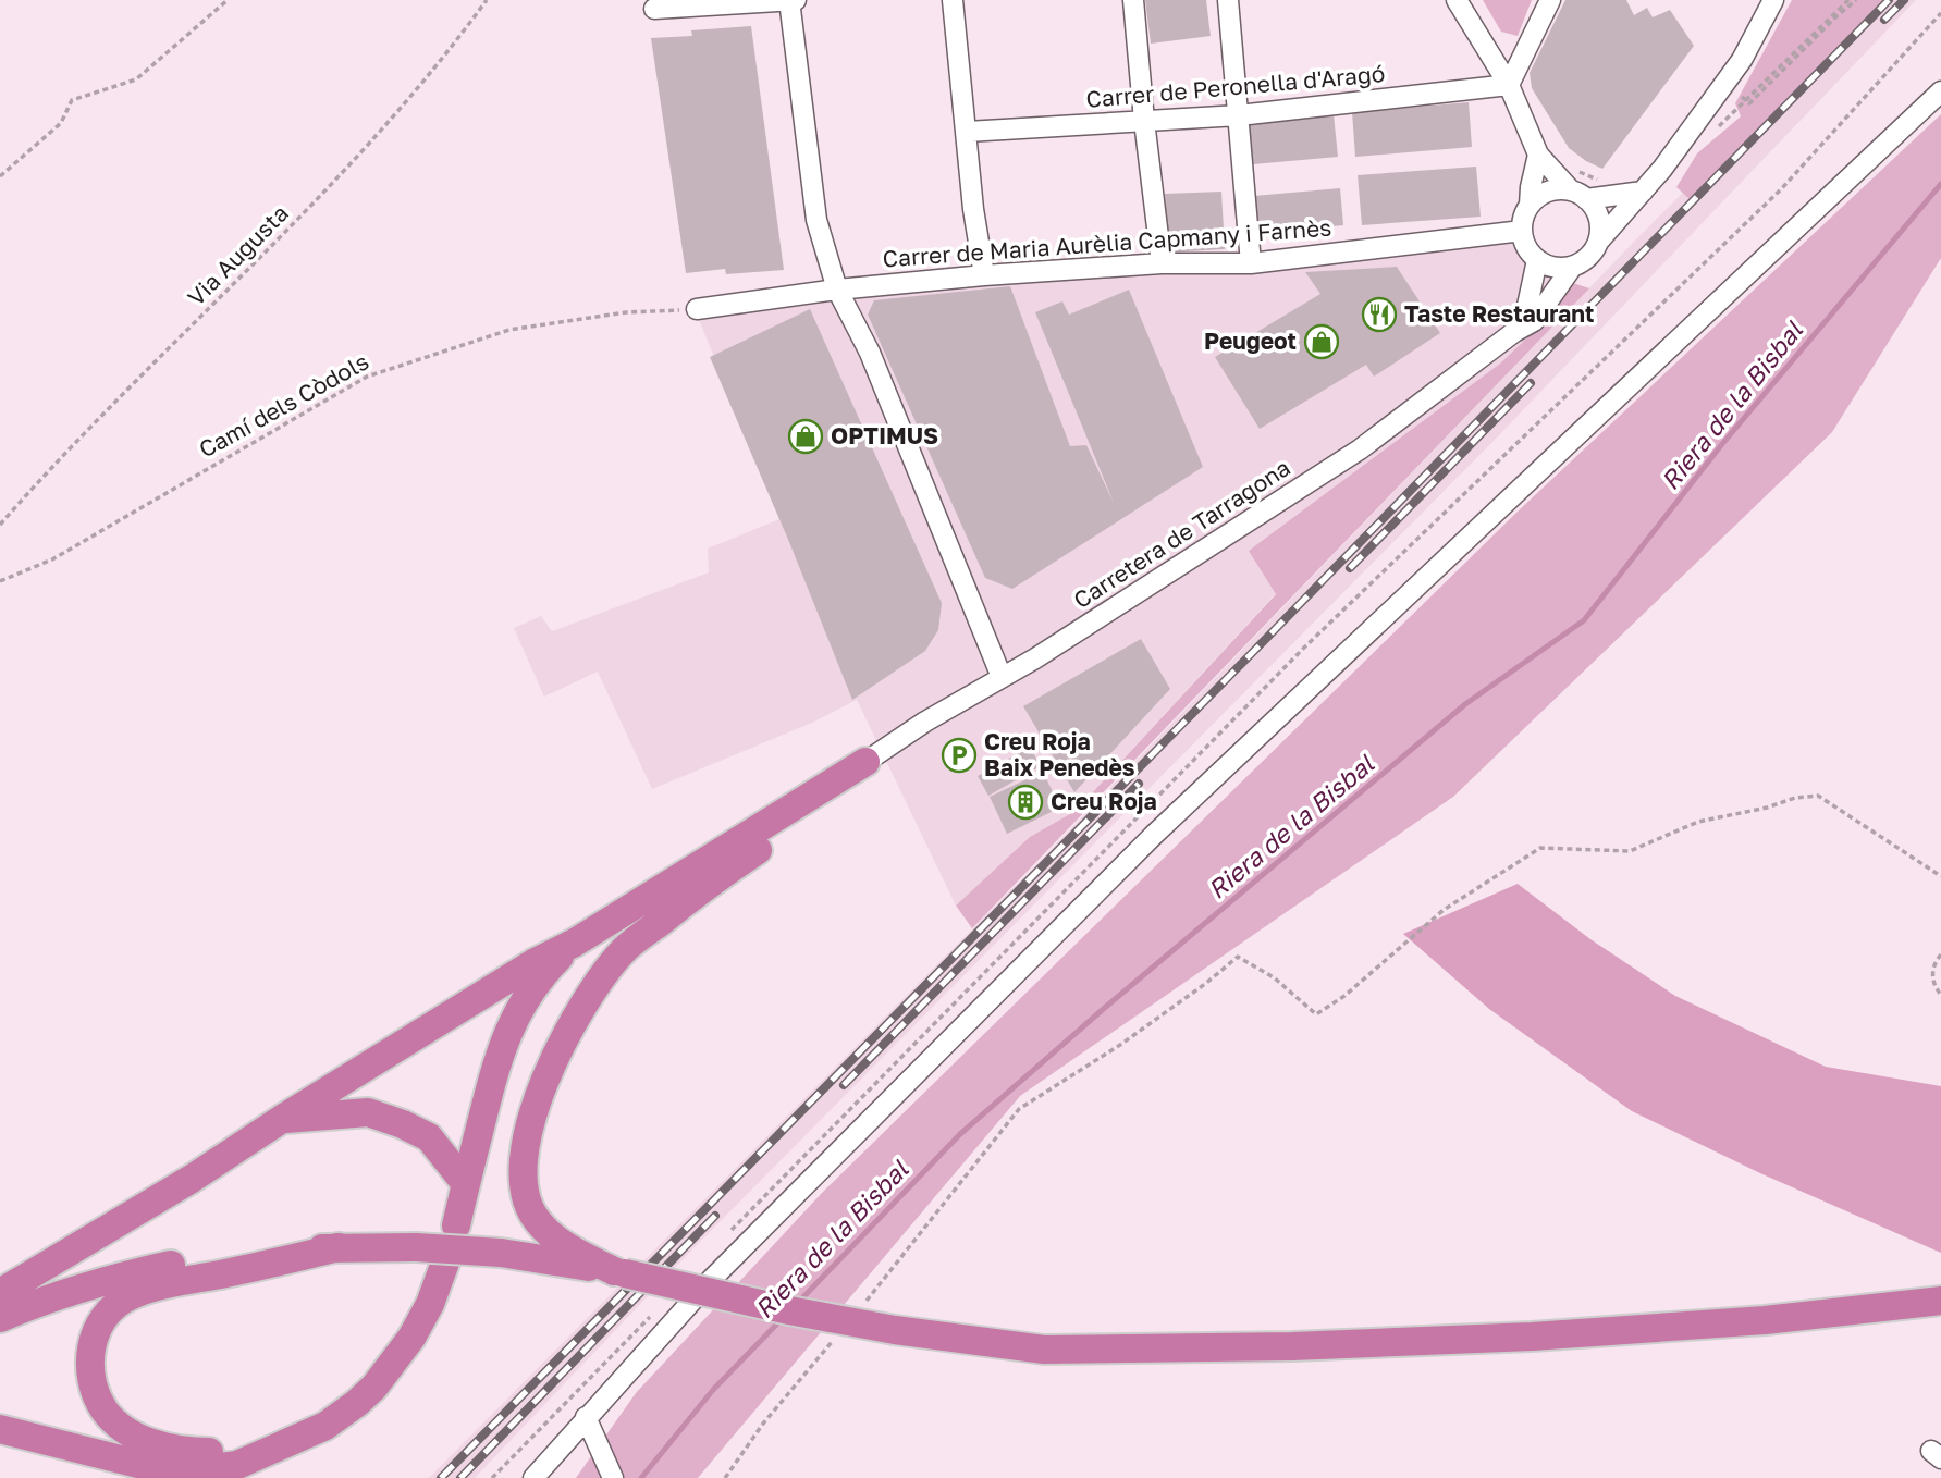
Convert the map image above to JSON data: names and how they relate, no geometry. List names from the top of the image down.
{
  "streets": {
    "street": ["Carrer de Peronella d'Aragó", "Carrer de Maria Aurèlia Capmany i Farnès", "Carretera de Tarragona"],
    "path": ["Via Augusta", "Camí dels Còdols"]
  },
  "crossings": [
    ["Carrer de Maria Aurèlia Capmany i Farnès", "Camí dels Còdols"],
    ["Carrer de Maria Aurèlia Capmany i Farnès", "Carretera de Tarragona"]
  ],
  "water": ["Riera de la Bisbal"],
  "places": {
    "restaurant": ["Taste Restaurant"],
    "shop": ["Peugeot", "OPTIMUS"],
    "parking": ["Creu Roja Baix Penedès"],
    "building": ["Creu Roja"]
  }
}
